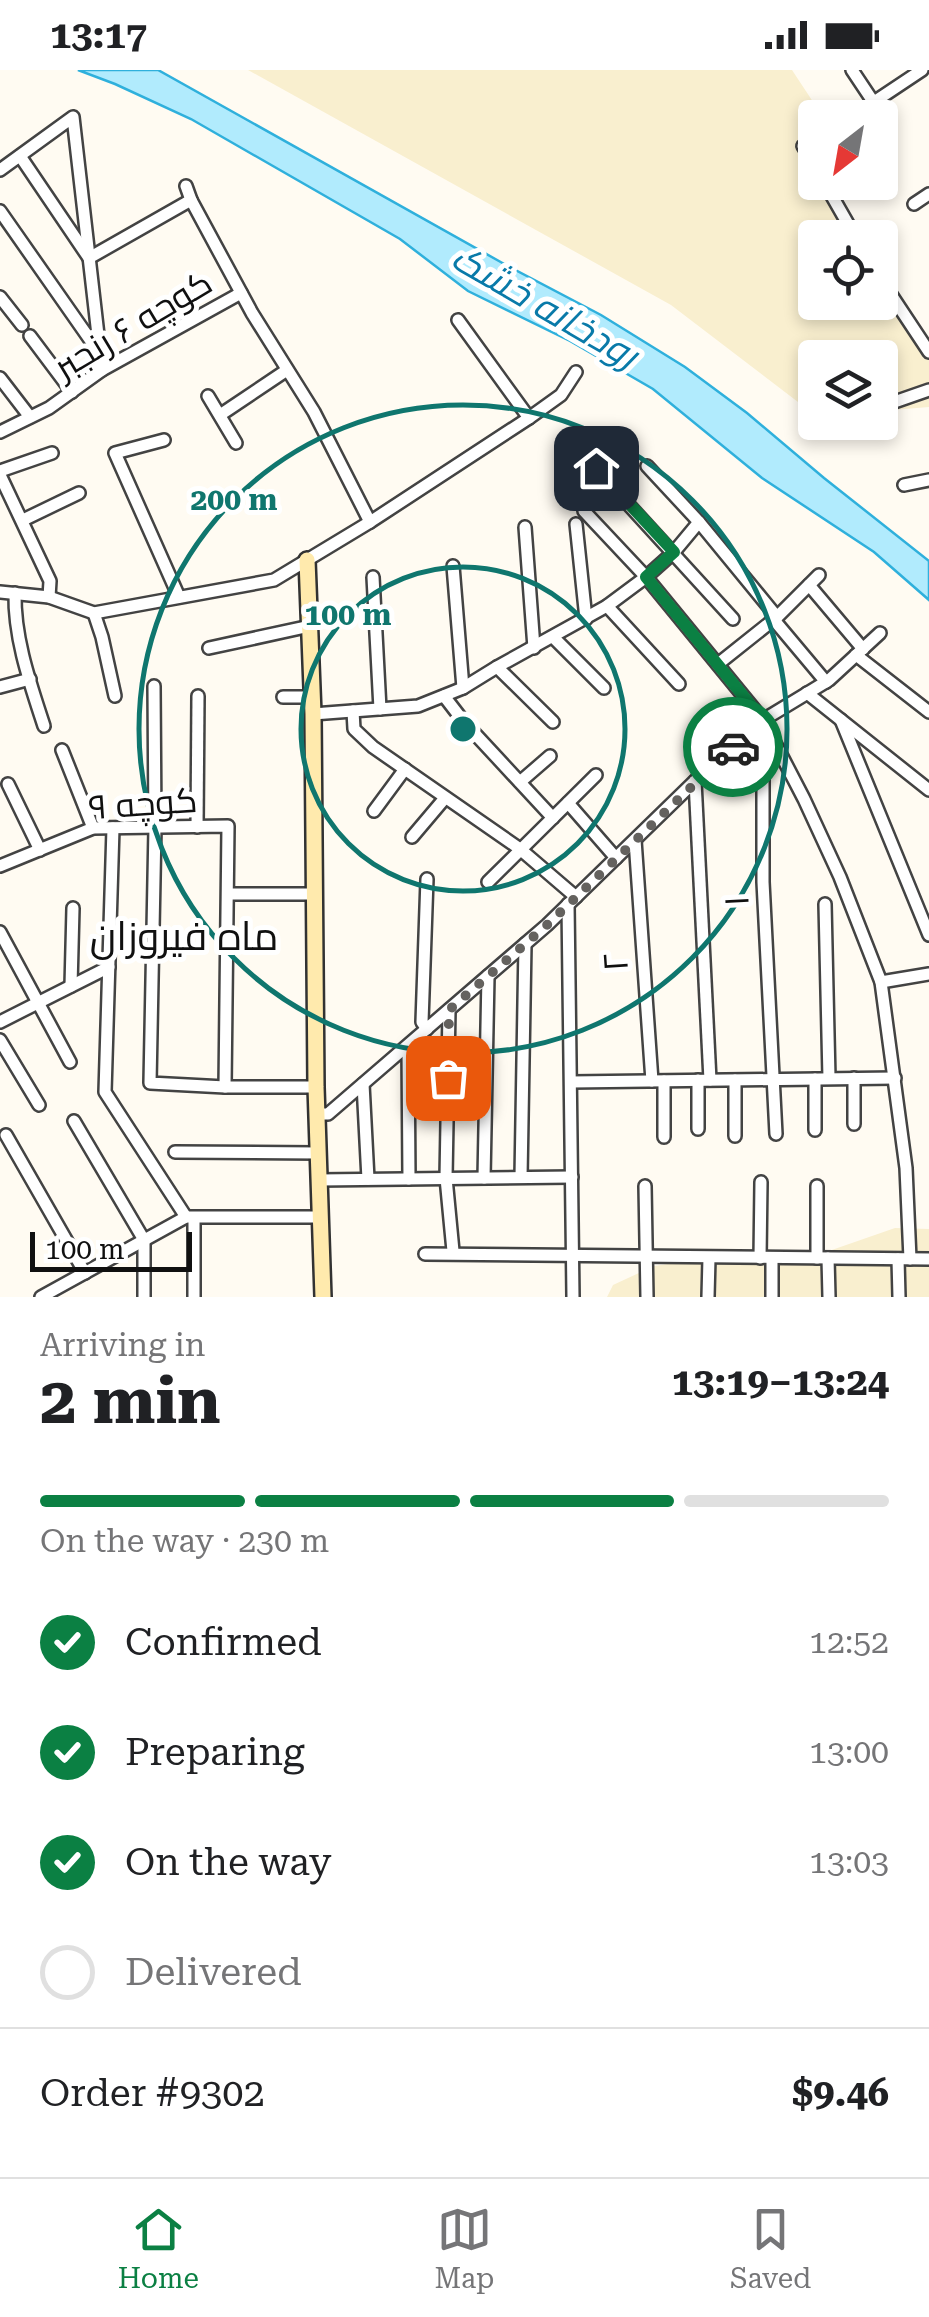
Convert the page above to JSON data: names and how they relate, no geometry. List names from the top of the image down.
{
  "streets": {
    "street": [
      "کوچه ۶ رنجبر",
      "کوچه ۹",
      "۱",
      "۲"
    ]
  },
  "districts": ["ماه فیروزان"],
  "water": ["رودخانه خشک"],
  "scale_bar": "100 m",
  "north": "bottom left",
  "page": {
    "status": "13:17",
    "scale": "100 m",
    "heading": ["2 min", "Arriving in", "13:19–13:24"],
    "panel": ["Order #9302", "$9.46"],
    "bar": "On the way · 230 m",
    "list": [
      ["Confirmed", "12:52"],
      ["Preparing", "13:00"],
      ["On the way", "13:03"],
      "Delivered"
    ],
    "tabs": ["Home", "Map", "Saved"]
  },
  "rings": ["200 m", "100 m"]
}
